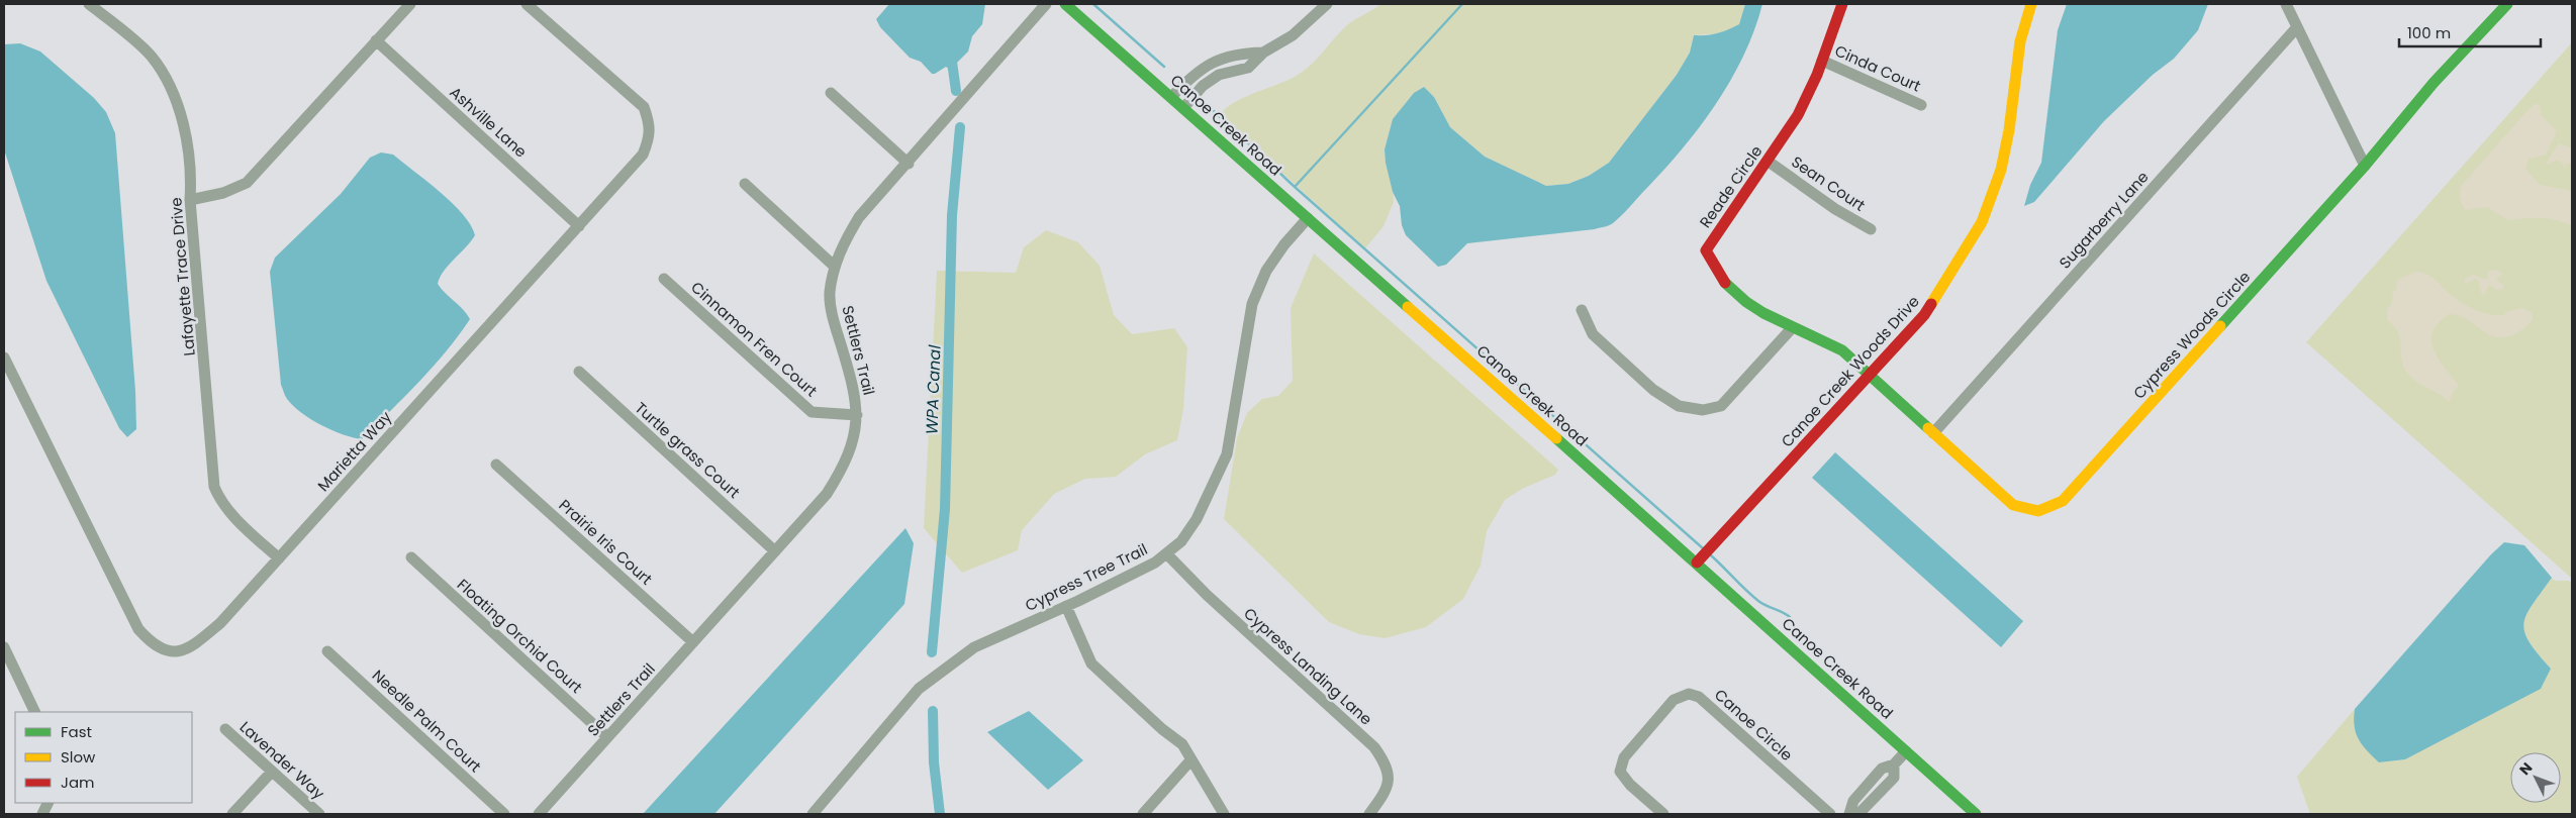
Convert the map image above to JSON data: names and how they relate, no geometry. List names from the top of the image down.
{
  "streets": {
    "street": [
      "Cinda Court",
      "Ashville Lane",
      "Canoe Creek Road",
      "Sean Court",
      "Reade Circle",
      "Sugarberry Lane",
      "Lafayette Trace Drive",
      "Cypress Woods Circle",
      "Cinnamon Fren Court",
      "Settlers Trail",
      "Canoe Creek Woods Drive",
      "Turtle grass Court",
      "Marietta Way",
      "Prairie Iris Court",
      "Cypress Tree Trail",
      "Floating Orchid Court",
      "Cypress Landing Lane",
      "Needle Palm Court",
      "Canoe Circle",
      "Lavender Way"
    ]
  },
  "crossings": [
    ["Cinda Court", "Reade Circle"],
    ["Ashville Lane", "Marietta Way"],
    ["Canoe Creek Road", "Canoe Creek Woods Drive"],
    ["Canoe Creek Road", "Cypress Tree Trail"],
    ["Sean Court", "Reade Circle"],
    ["Reade Circle", "Cypress Woods Circle"],
    ["Reade Circle", "Canoe Creek Woods Drive"],
    ["Sugarberry Lane", "Cypress Woods Circle"],
    ["Lafayette Trace Drive", "Marietta Way"],
    ["Cypress Woods Circle", "Canoe Creek Woods Drive"],
    ["Cinnamon Fren Court", "Settlers Trail"],
    ["Settlers Trail", "Turtle grass Court"],
    ["Settlers Trail", "Prairie Iris Court"],
    ["Settlers Trail", "Floating Orchid Court"],
    ["Cypress Tree Trail", "Cypress Landing Lane"]
  ],
  "water": ["WPA Canal"],
  "legend": ["Fast", "Slow", "Jam"],
  "scale_bar": "100 m",
  "north": "top left"
}
